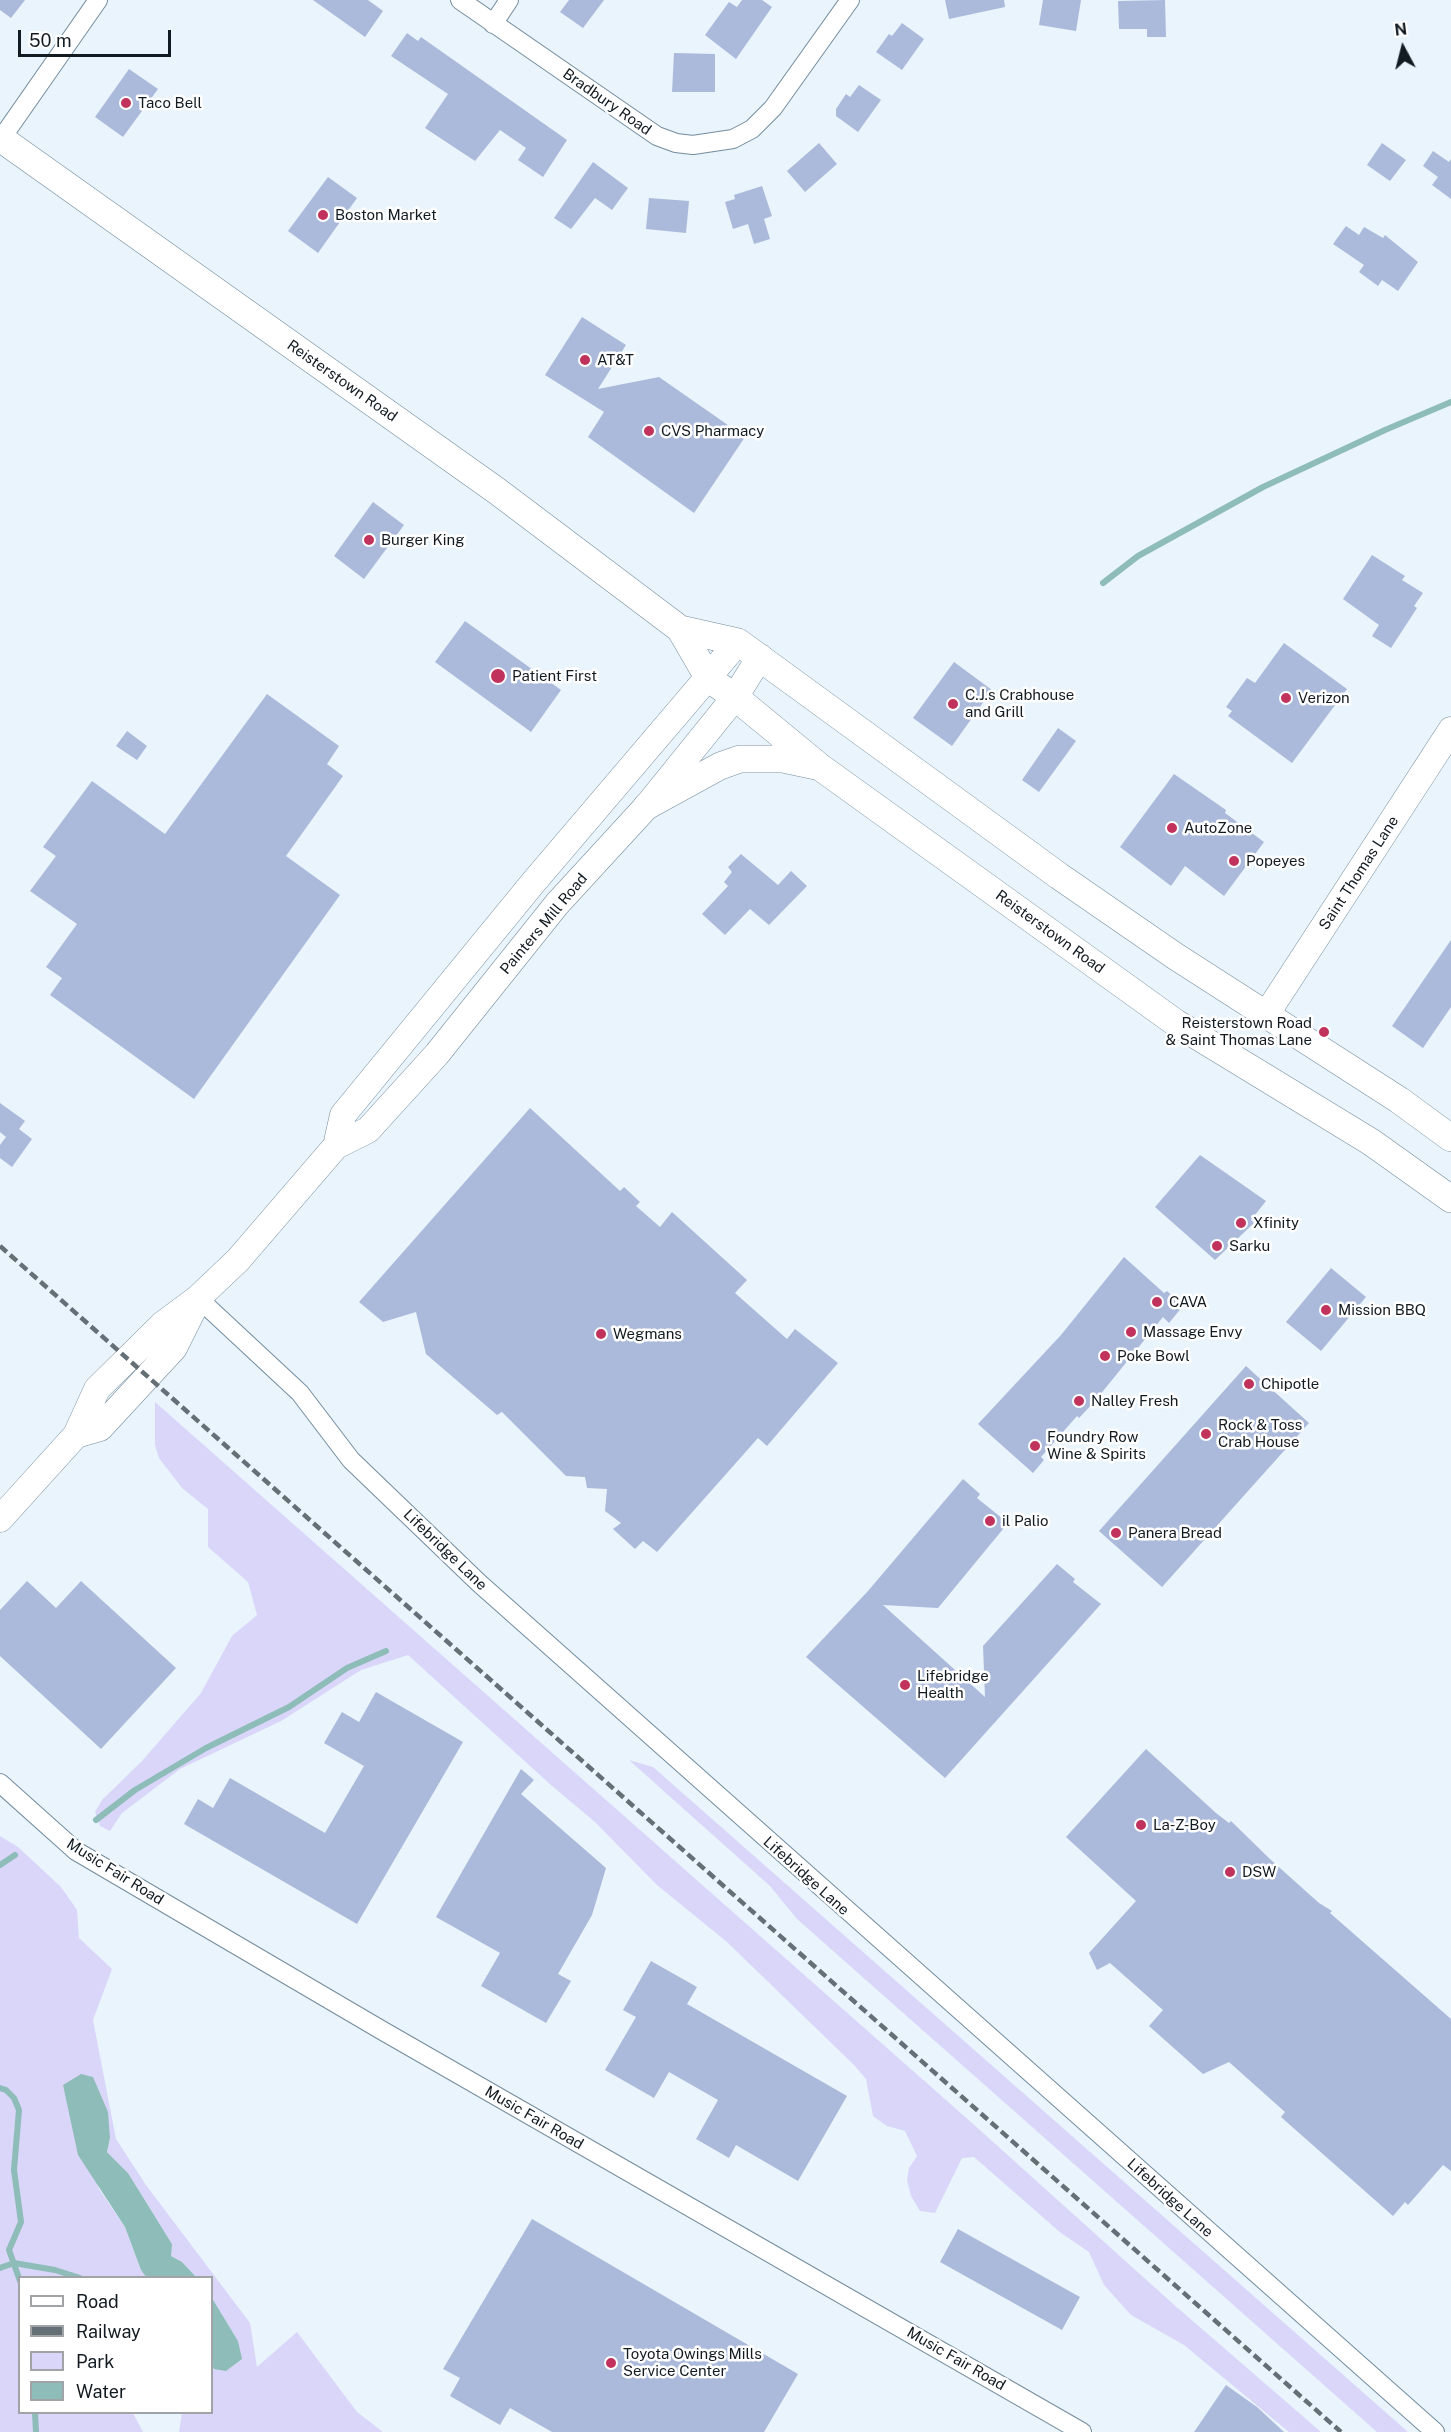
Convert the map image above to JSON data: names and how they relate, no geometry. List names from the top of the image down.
{
  "streets": {
    "main road": ["Reisterstown Road", "Saint Thomas Lane", "Painters Mill Road"],
    "street": ["Bradbury Road", "Lifebridge Lane", "Music Fair Road"]
  },
  "crossings": [
    ["Reisterstown Road", "Saint Thomas Lane"],
    ["Reisterstown Road", "Painters Mill Road"],
    ["Painters Mill Road", "Lifebridge Lane"]
  ],
  "places": [
    "Taco Bell",
    "Boston Market",
    "AT&T",
    "CVS Pharmacy",
    "Burger King",
    "Patient First",
    "Verizon",
    "C.J.s Crabhouse and Grill",
    "AutoZone",
    "Popeyes",
    "Reisterstown Road & Saint Thomas Lane",
    "Xfinity",
    "Sarku",
    "CAVA",
    "Mission BBQ",
    "Massage Envy",
    "Wegmans",
    "Poke Bowl",
    "Chipotle",
    "Nalley Fresh",
    "Rock & Toss Crab House",
    "Foundry Row Wine & Spirits",
    "il Palio",
    "Panera Bread",
    "Lifebridge Health",
    "La-Z-Boy",
    "DSW",
    "Toyota Owings Mills Service Center"
  ],
  "legend": [
    "Road",
    "Railway",
    "Park",
    "Water"
  ],
  "scale_bar": "50 m",
  "north": "top"
}
